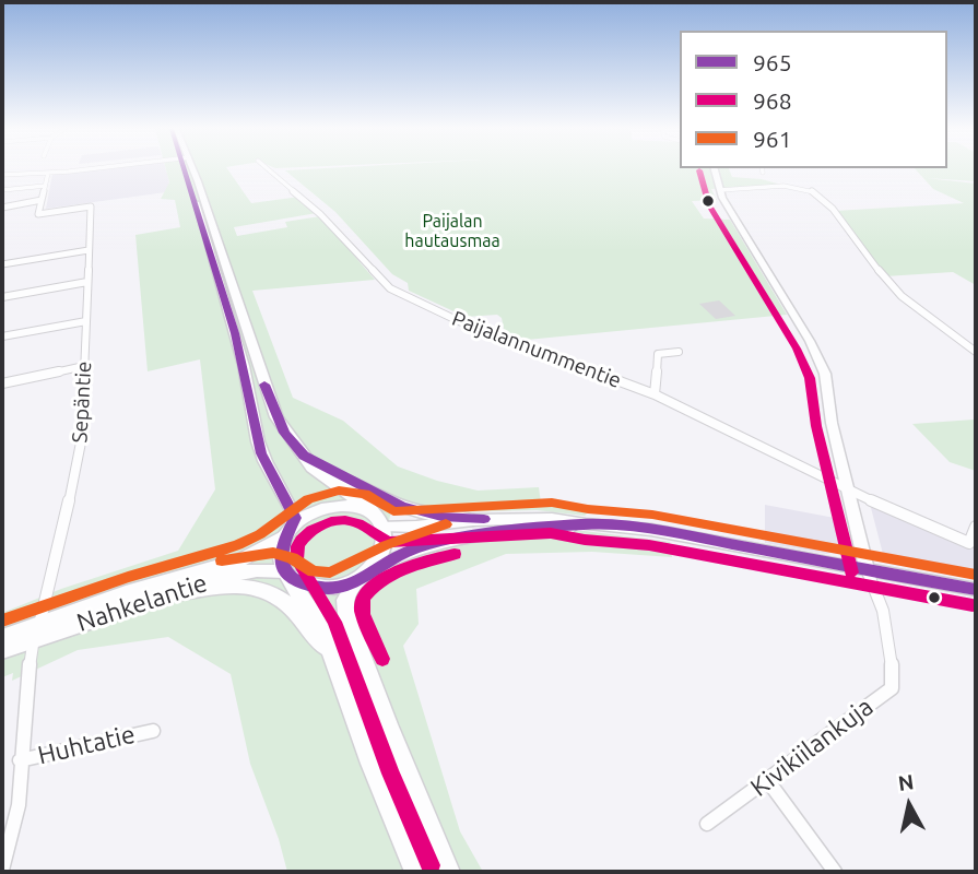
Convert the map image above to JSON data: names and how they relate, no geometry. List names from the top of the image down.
{
  "streets": {
    "main road": ["Nahkelantie"],
    "street": [
      "Paijalannummentie",
      "Sepäntie",
      "Huhtatie",
      "Kivikiilankuja"
    ]
  },
  "crossings": [
    ["Sepäntie", "Nahkelantie"],
    ["Sepäntie", "Huhtatie"],
    ["Nahkelantie", "Huhtatie"]
  ],
  "parks": ["Paijalan hautausmaa"],
  "lines": ["transit line 965", "transit line 968", "transit line 961"],
  "legend": ["965", "968", "961"],
  "north": "top"
}
